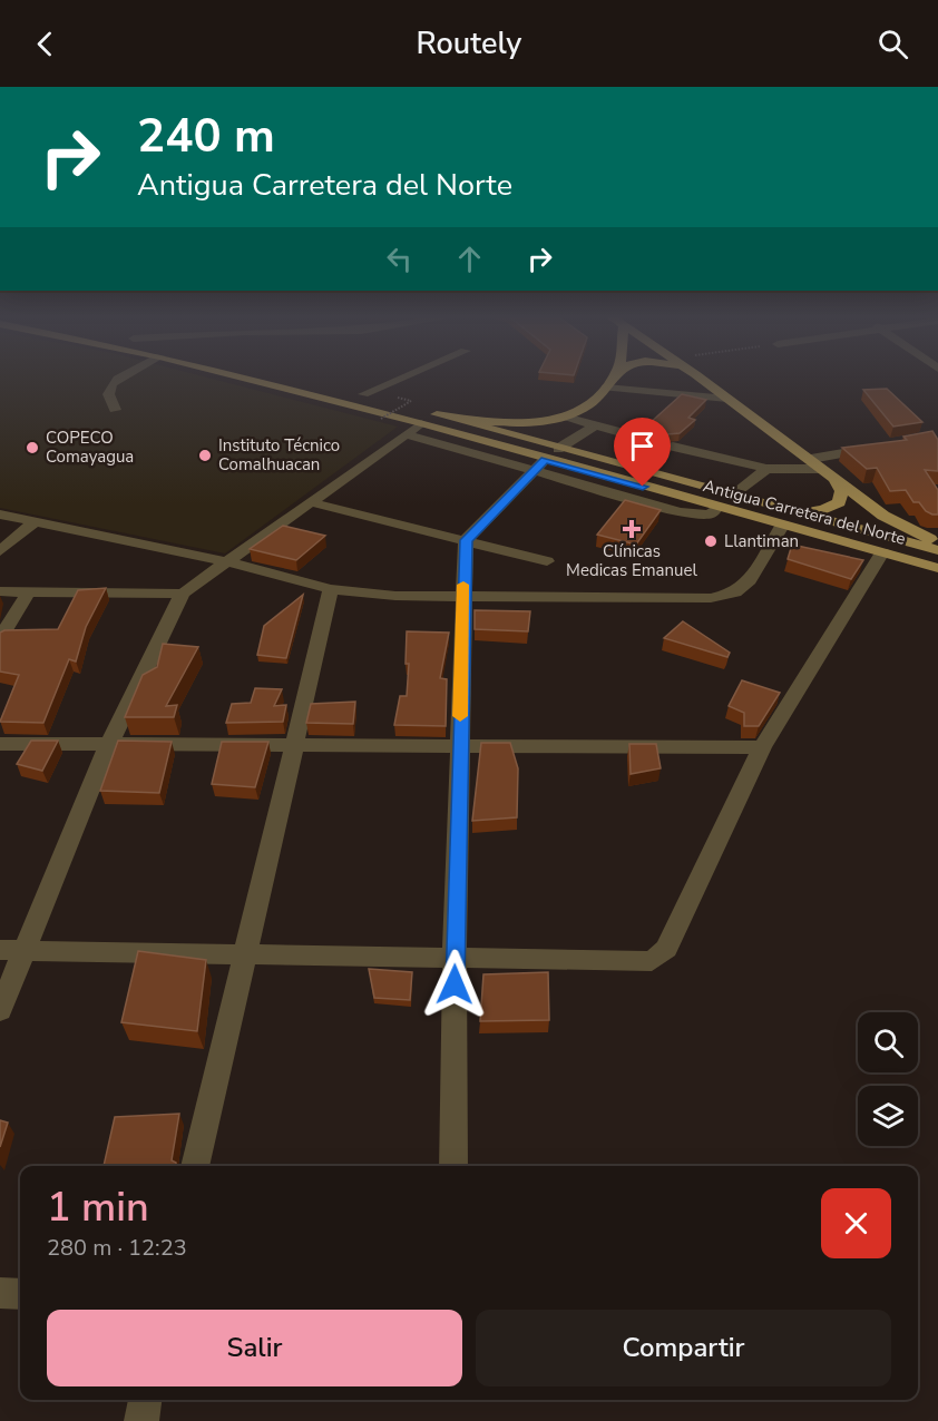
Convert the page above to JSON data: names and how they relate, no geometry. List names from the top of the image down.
{
  "streets": {
    "main road": ["Antigua Carretera del Norte"]
  },
  "places": {
    "other": ["COPECO Comayagua", "Instituto Técnico Comalhuacan", "Llantiman"],
    "health": ["Clínicas Medicas Emanuel"]
  },
  "page": {
    "header": "Routely",
    "turn": ["240 m", "Antigua Carretera del Norte"],
    "heading": ["1 min", "280 m · 12:23"],
    "buttons": ["Salir", "Compartir"]
  }
}
